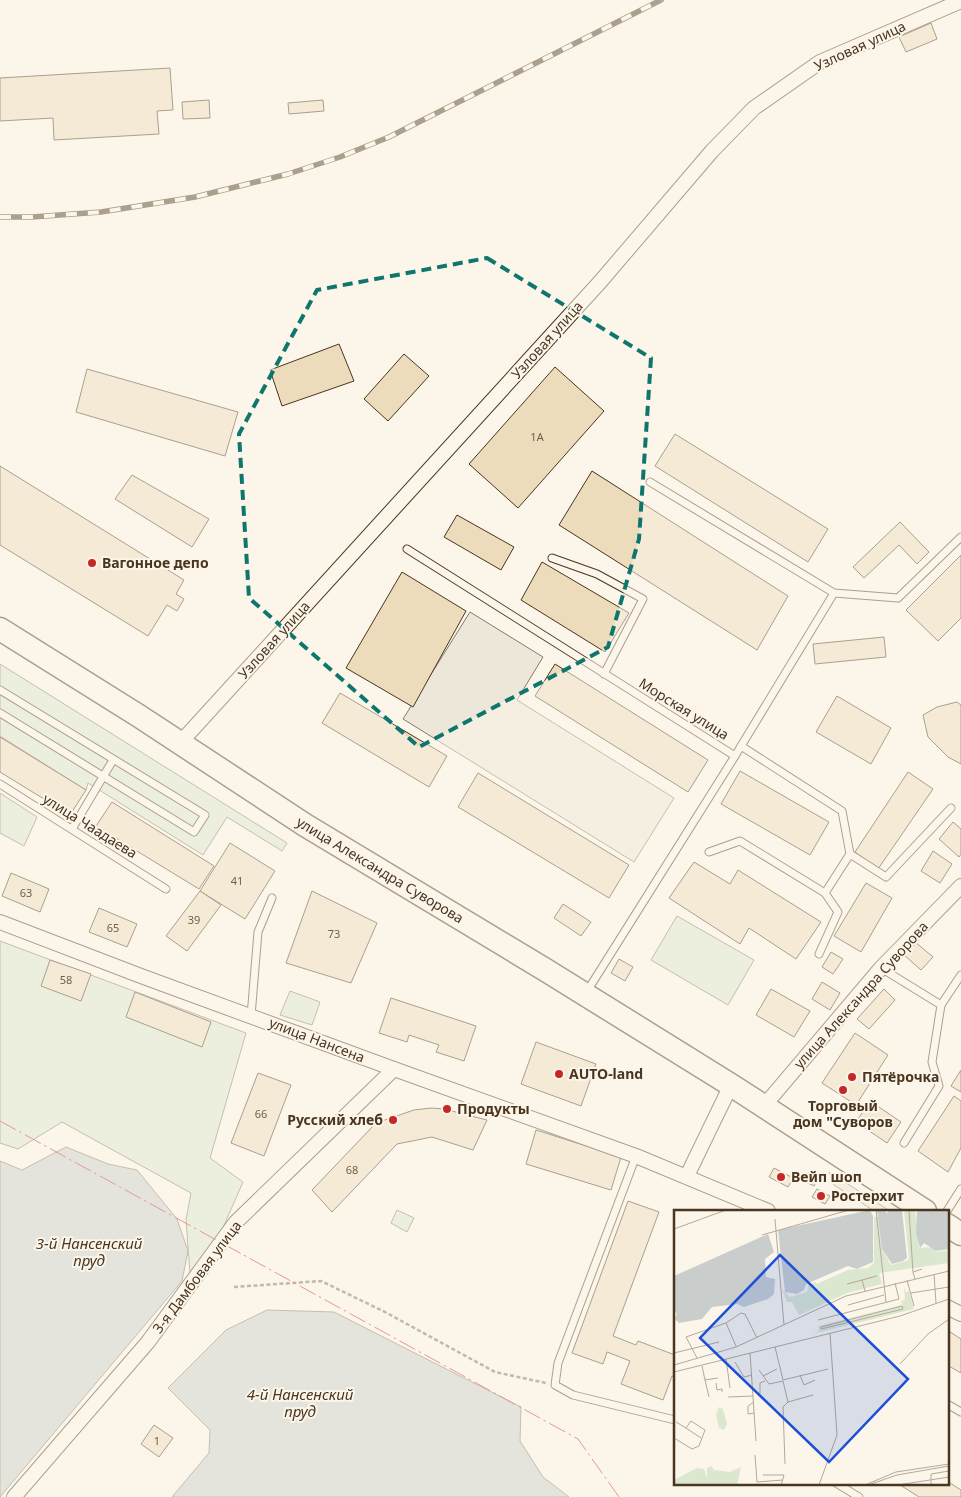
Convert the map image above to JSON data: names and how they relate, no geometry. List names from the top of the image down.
{
  "streets": {
    "main road": ["улица Александра Суворова"],
    "street": ["Узловая улица", "улица Нансена", "3-я Дамбовая улица"],
    "lane": ["Морская улица", "улица Чаадаева"]
  },
  "crossings": [
    ["Узловая улица", "улица Александра Суворова"],
    ["Морская улица", "улица Александра Суворова"],
    ["улица Нансена", "3-я Дамбовая улица"]
  ],
  "water": ["3-й Нансенский пруд", "4-й Нансенский пруд"],
  "places": [
    "Вагонное депо",
    "AUTO-land",
    "Пятёрочка",
    "Торговый дом \"Суворов",
    "Продукты",
    "Русский хлеб",
    "Вейп шоп",
    "Ростерхит"
  ],
  "house_numbers": [
    "1А",
    "41",
    "63",
    "39",
    "65",
    "73",
    "58",
    "66",
    "68",
    "1"
  ]
}
